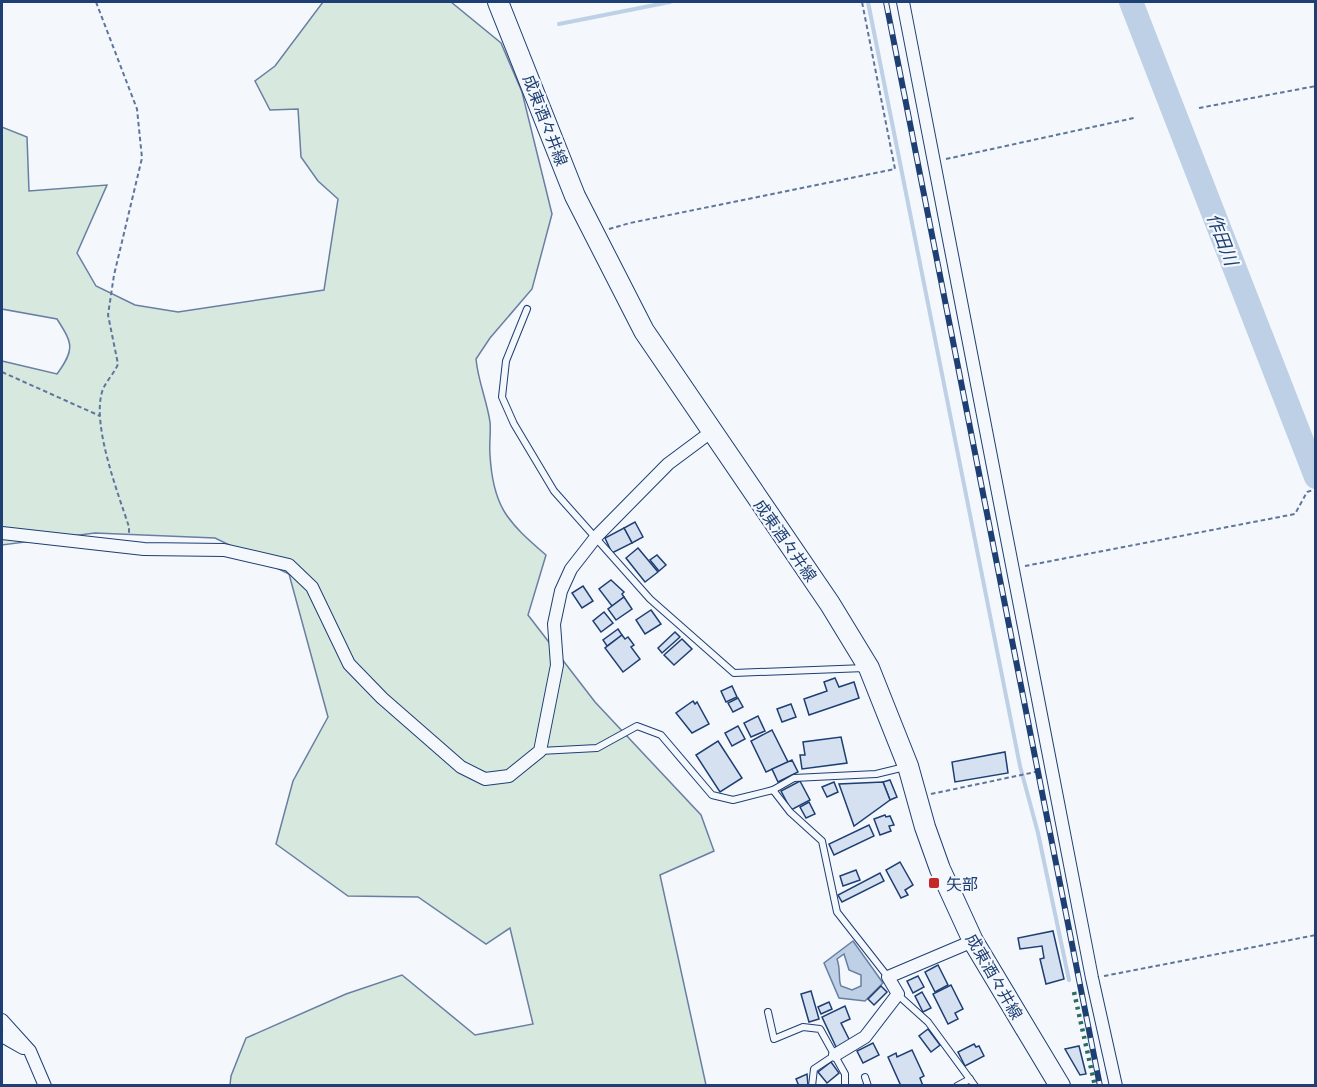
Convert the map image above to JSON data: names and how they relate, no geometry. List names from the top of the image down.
{
  "streets": {
    "main road": ["成東酒々井線"]
  },
  "water": ["作田川"],
  "places": {
    "transit": ["矢部"]
  }
}
